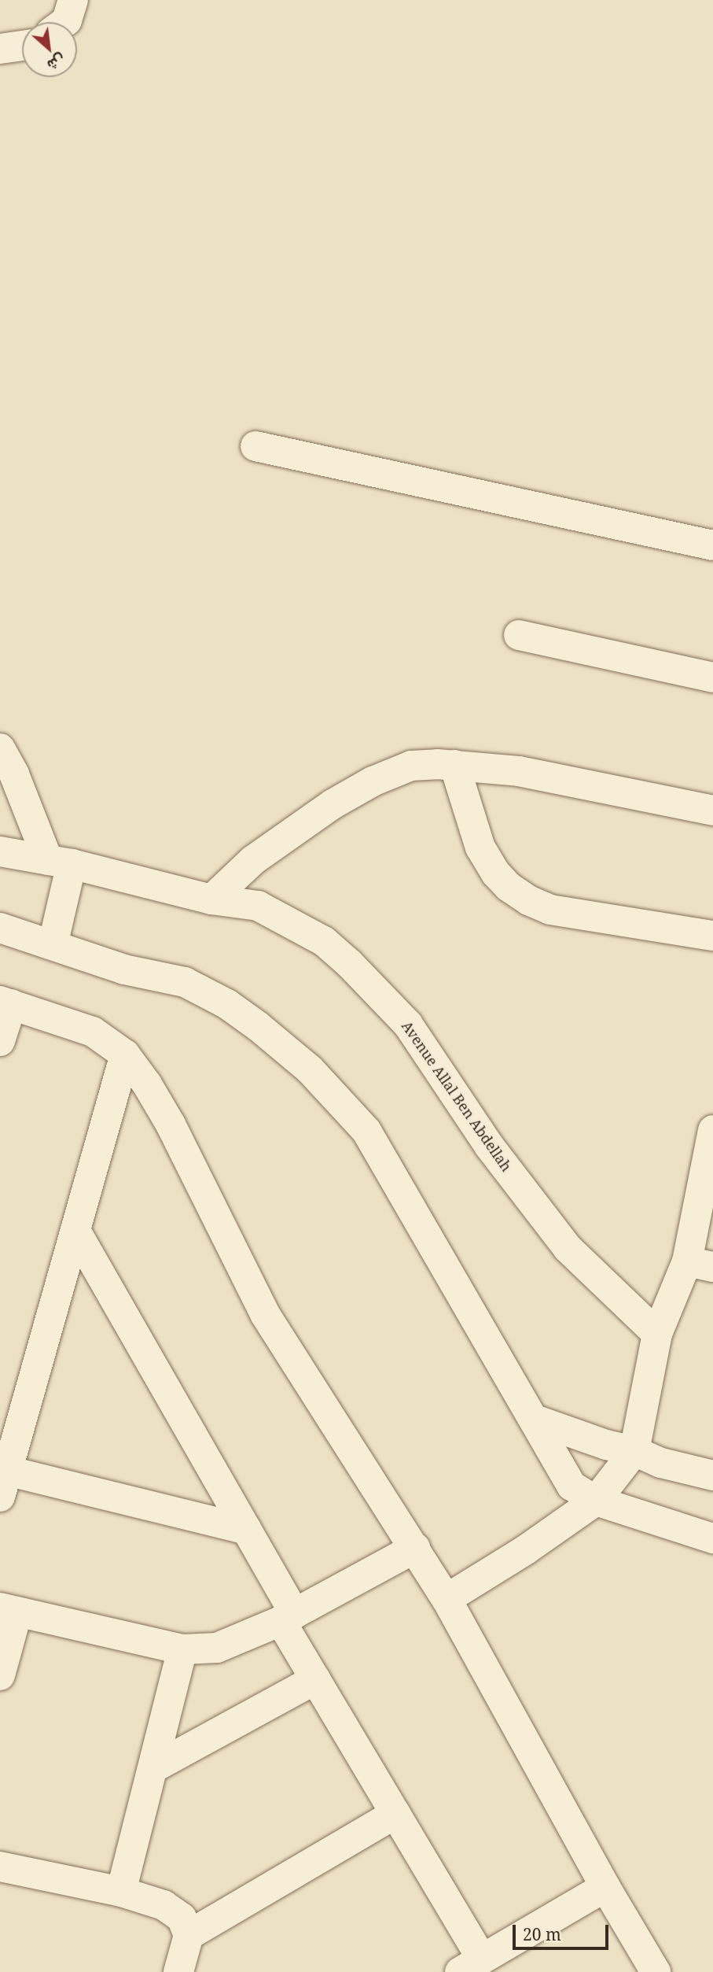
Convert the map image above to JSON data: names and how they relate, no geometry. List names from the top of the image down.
{
  "streets": {
    "street": ["Avenue Allal Ben Abdellah"]
  },
  "scale_bar": "20 m",
  "north": "bottom right"
}
